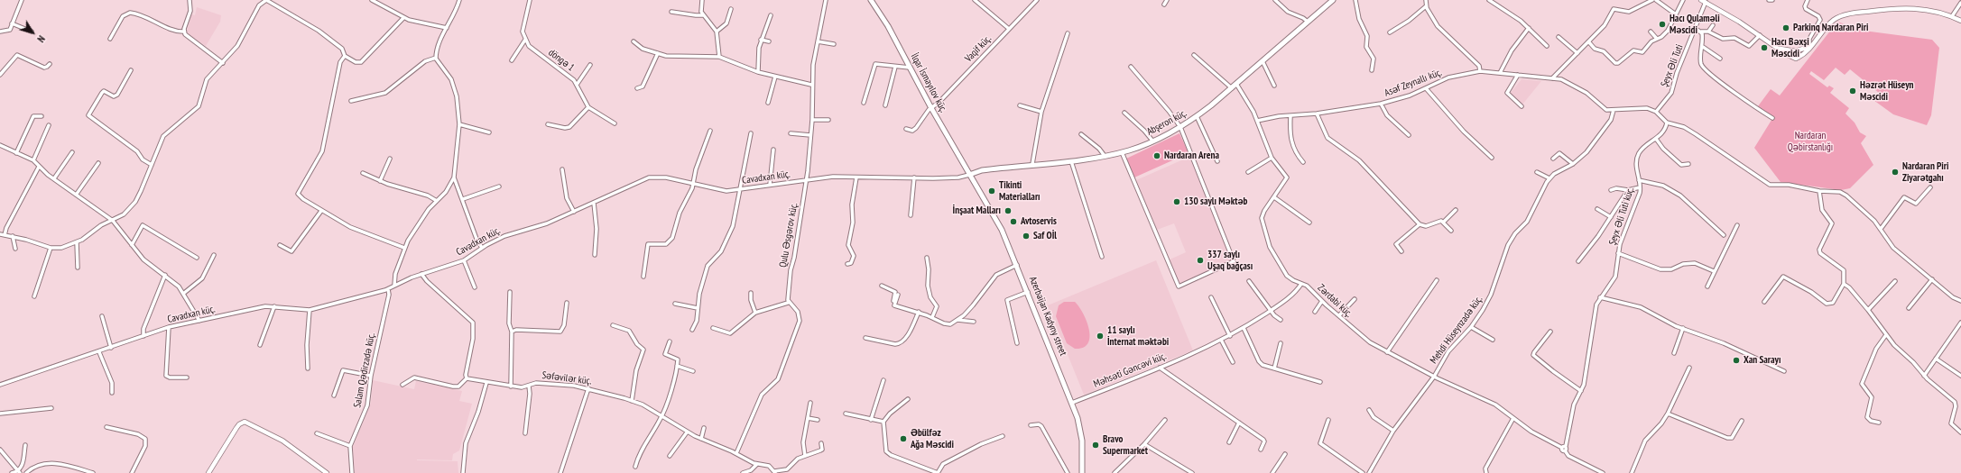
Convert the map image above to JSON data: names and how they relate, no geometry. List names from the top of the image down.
{
  "streets": {
    "main road": ["İlqar İsmayılov küç.", "Abşeron küç.", "Azerbaijan Kadyny street"],
    "street": [
      "Vaqif küç.",
      "döngə 1",
      "Şeyx Əli Tuti",
      "Asəf Zeynallı küç.",
      "Cavadxan küç.",
      "Şeyx Əli Tuti küç.",
      "Qulu Əsgərov küç.",
      "Zərdabi küç.",
      "Mehdi Hüseynzadə küç.",
      "Salam Qədirzadə küç.",
      "Məhsəti Gəncəvi küç.",
      "Səfəvilər küç."
    ]
  },
  "crossings": [
    ["Vaqif küç.", "İlqar İsmayılov küç."],
    ["İlqar İsmayılov küç.", "Abşeron küç."],
    ["İlqar İsmayılov küç.", "Cavadxan küç."],
    ["İlqar İsmayılov küç.", "Azerbaijan Kadyny street"],
    ["Asəf Zeynallı küç.", "Zərdabi küç."],
    ["Asəf Zeynallı küç.", "Mehdi Hüseynzadə küç."],
    ["Abşeron küç.", "Cavadxan küç."],
    ["Abşeron küç.", "Zərdabi küç."],
    ["Abşeron küç.", "Azerbaijan Kadyny street"],
    ["Cavadxan küç.", "Qulu Əsgərov küç."],
    ["Cavadxan küç.", "Azerbaijan Kadyny street"],
    ["Cavadxan küç.", "Salam Qədirzadə küç."],
    ["Şeyx Əli Tuti küç.", "Zərdabi küç."],
    ["Zərdabi küç.", "Mehdi Hüseynzadə küç."],
    ["Zərdabi küç.", "Məhsəti Gəncəvi küç."],
    ["Azerbaijan Kadyny street", "Məhsəti Gəncəvi küç."]
  ],
  "parks": ["Nardaran Qəbirstanlığı"],
  "places": [
    "Hacı Qulaməli Məscidi",
    "Parkinq Nardaran Piri",
    "Hacı Bəxşi Məscidi",
    "Həzrət Hüseyn Məscidi",
    "Nardaran Arena",
    "Nardaran Piri Ziyarətgahı",
    "Tikinti Materialları",
    "130 saylı Məktəb",
    "İnşaat Malları",
    "Avtoservis",
    "Saf Oİl",
    "337 saylı Uşaq bağçası",
    "11 saylı İnternat məktəbi",
    "Xan Sarayı",
    "Əbülfəz Ağa Məscidi",
    "Bravo Supermarket"
  ],
  "north": "bottom right"
}
